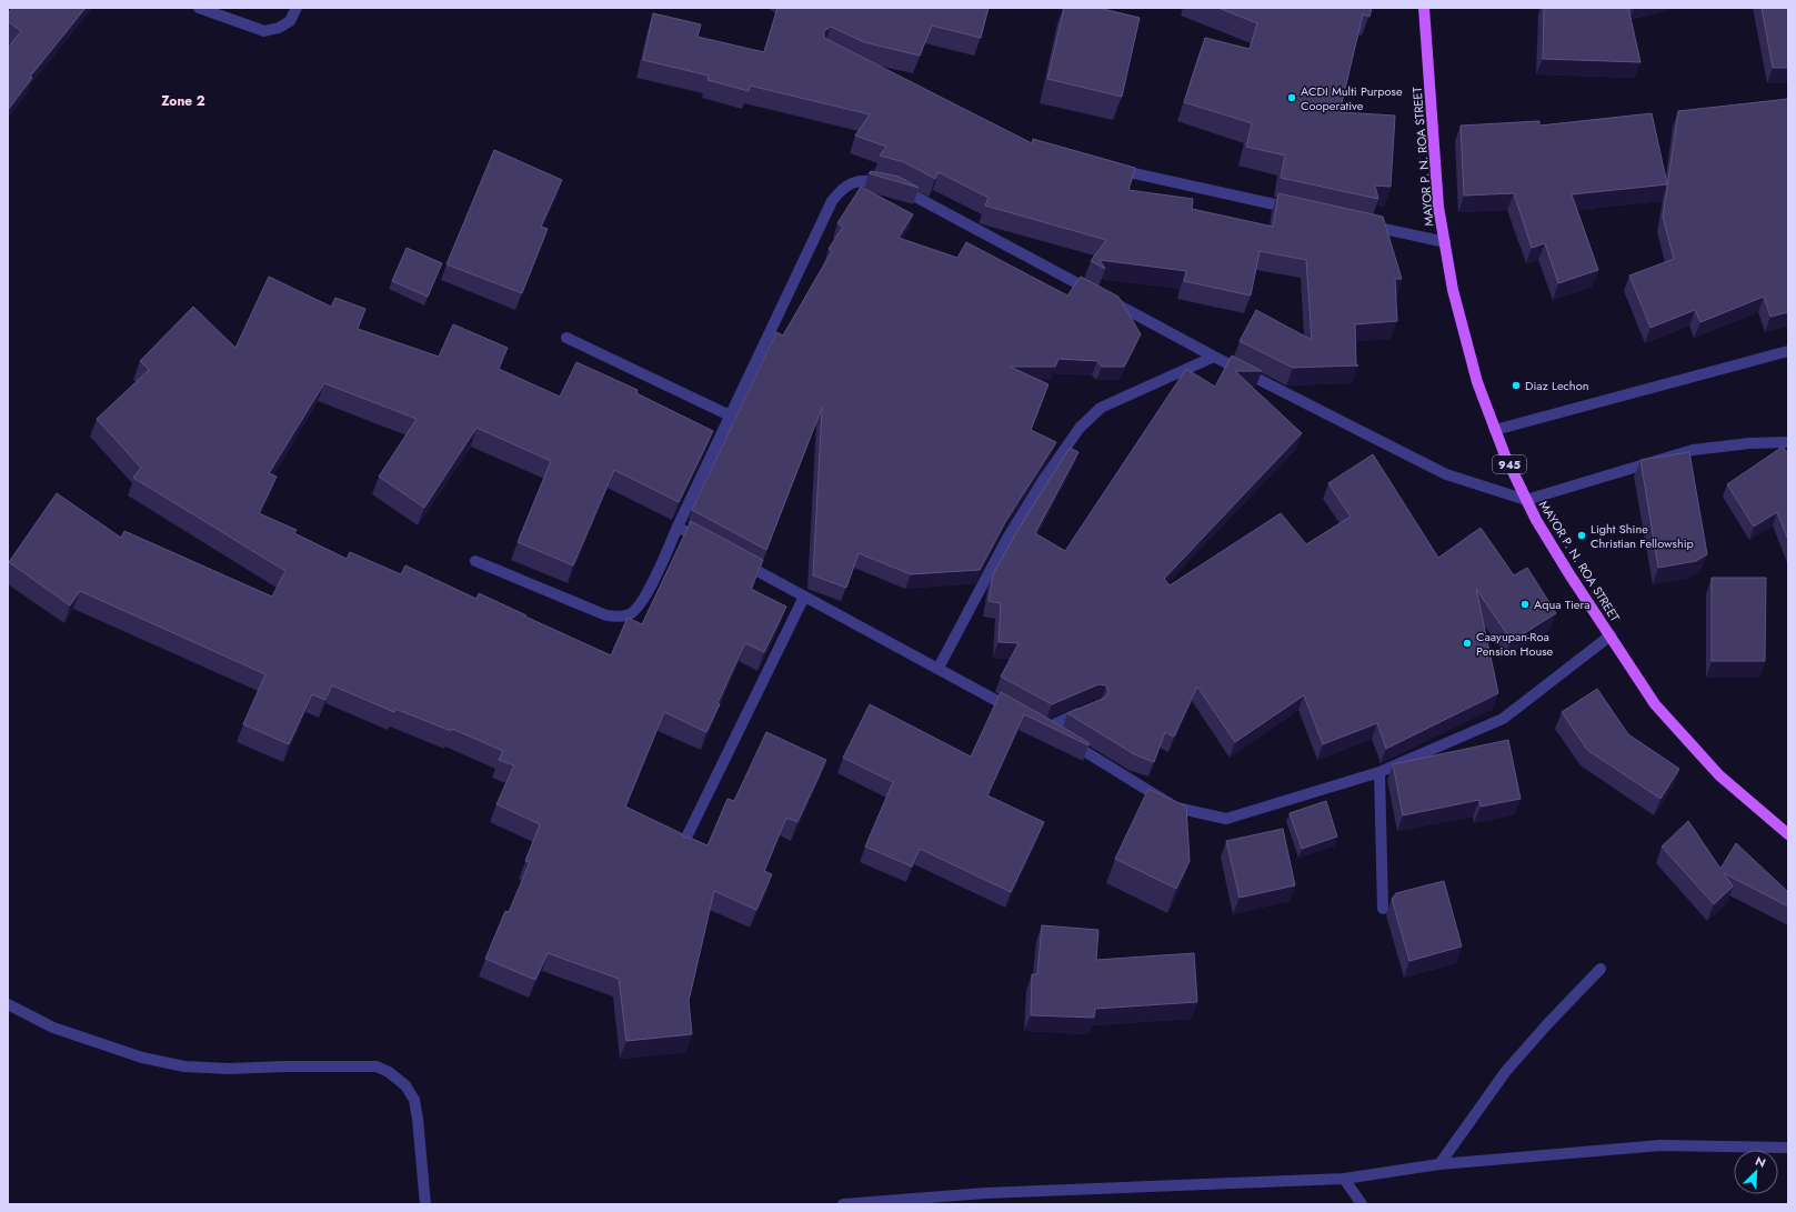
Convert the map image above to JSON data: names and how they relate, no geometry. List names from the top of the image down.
{
  "streets": {
    "main road": ["MAYOR P. N. ROA STREET", "945"]
  },
  "districts": ["Zone 2"],
  "places": [
    "ACDI Multi Purpose Cooperative",
    "Diaz Lechon",
    "Light Shine Christian Fellowship",
    "Aqua Tiera",
    "Caayupan-Roa Pension House"
  ],
  "north": "top right"
}
